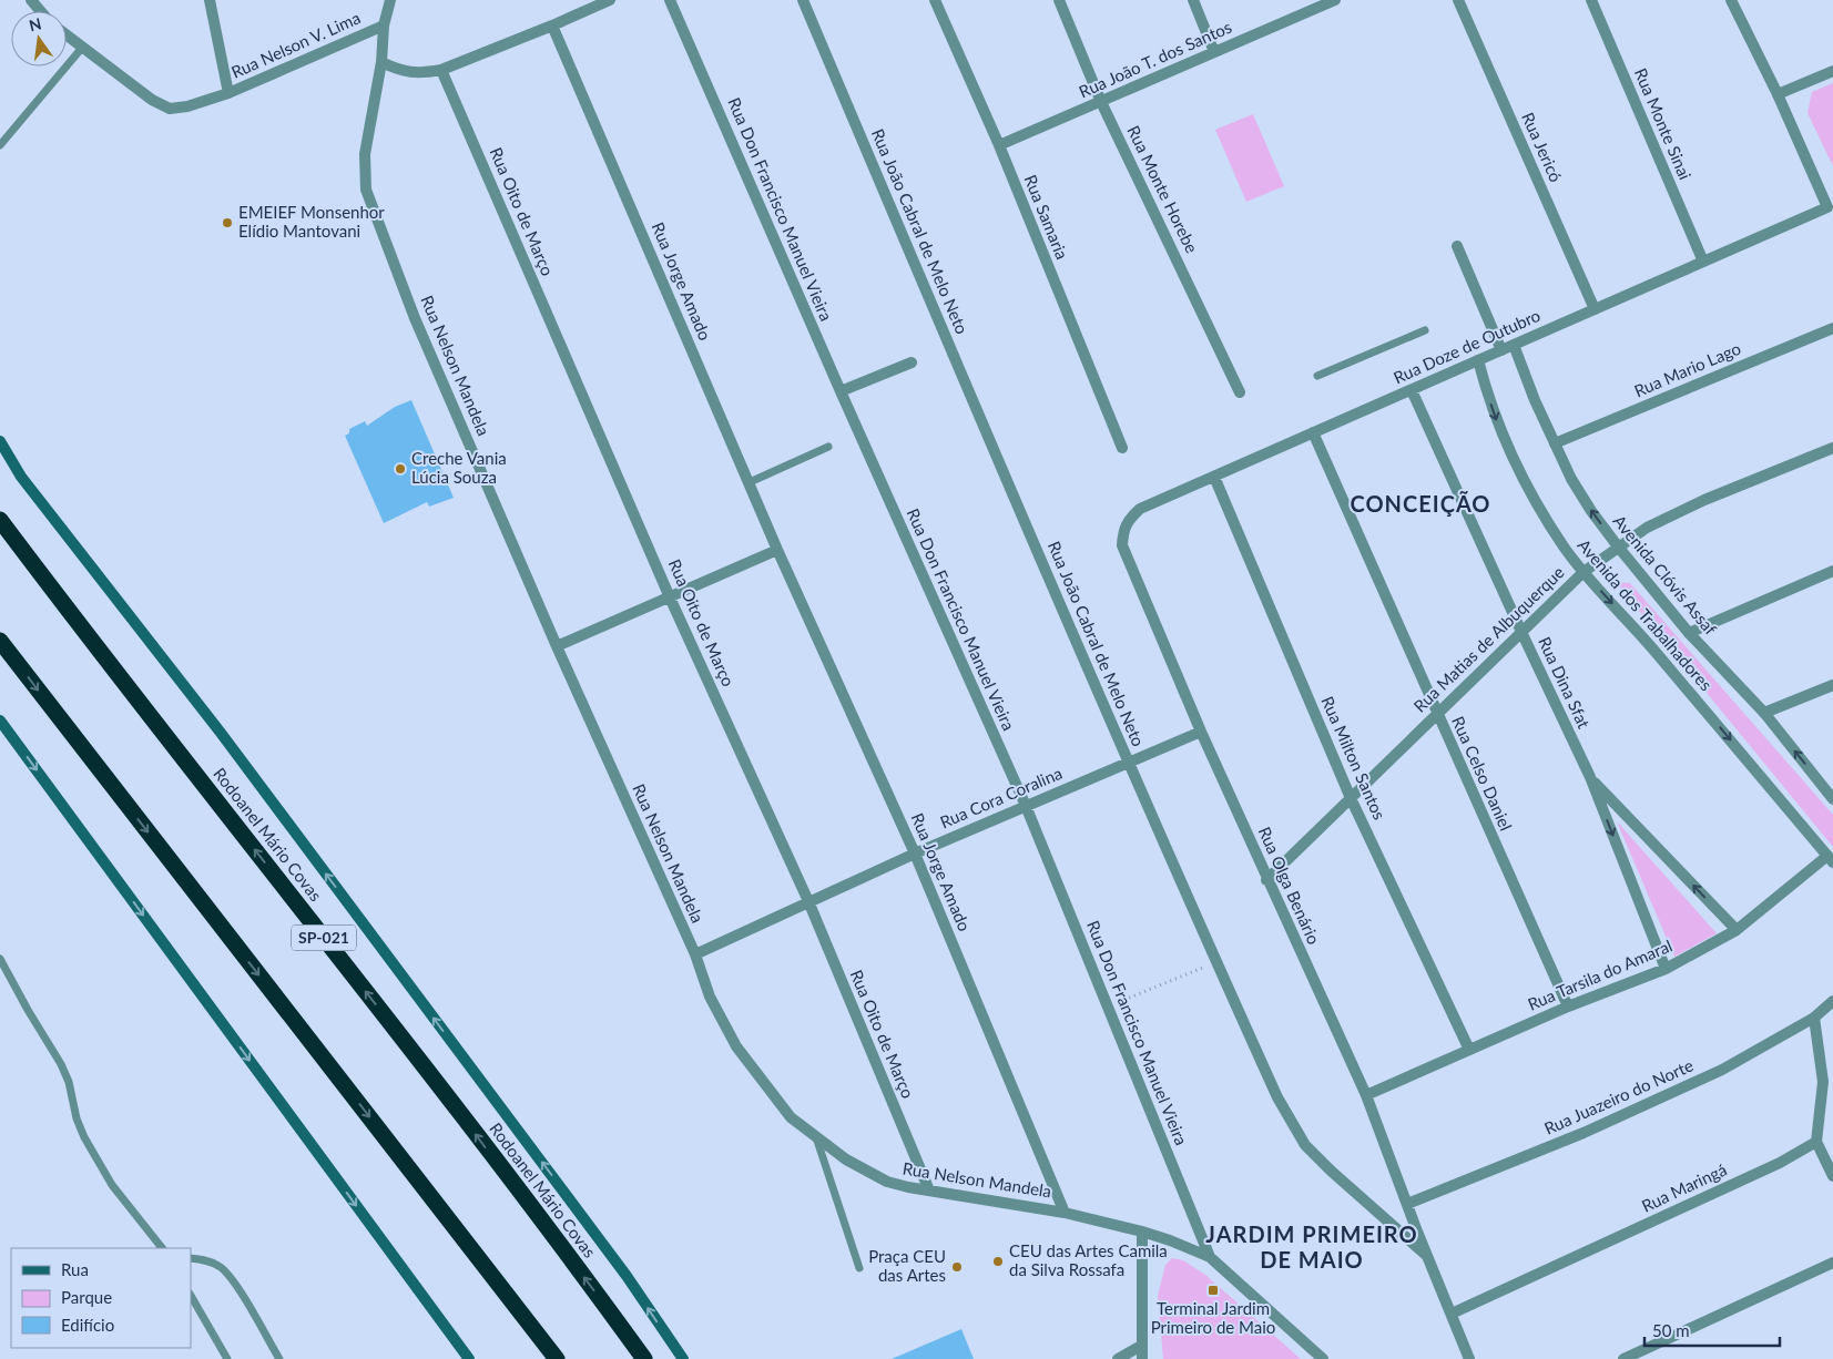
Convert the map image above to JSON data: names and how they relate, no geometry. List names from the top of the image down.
{
  "streets": {
    "highway": ["Rodoanel Mário Covas", "SP-021"],
    "street": [
      "Rua Nelson V. Lima",
      "Rua João T. dos Santos",
      "Rua Monte Sinai",
      "Rua Jericó",
      "Rua Monte Horebe",
      "Rua Don Francisco Manuel Vieira",
      "Rua Oito de Março",
      "Rua Samaria",
      "Rua João Cabral de Melo Neto",
      "Rua Jorge Amado",
      "Rua Doze de Outubro",
      "Rua Nelson Mandela",
      "Rua Mario Lago",
      "Avenida Clóvis Assaf",
      "Avenida dos Trabalhadores",
      "Rua Matias de Albuquerque",
      "Rua Dina Sfat",
      "Rua Milton Santos",
      "Rua Celso Daniel",
      "Rua Cora Coralina",
      "Rua Olga Benário",
      "Rua Tarsila do Amaral",
      "Rua Juazeiro do Norte",
      "Rua Maringá"
    ]
  },
  "crossings": [
    ["Rua Nelson V. Lima", "Rua Nelson Mandela"],
    ["Rua João T. dos Santos", "Rua Monte Horebe"],
    ["Rua João T. dos Santos", "Rua Samaria"],
    ["Rua Monte Sinai", "Rua Doze de Outubro"],
    ["Rua Jericó", "Rua Doze de Outubro"],
    ["Rua Don Francisco Manuel Vieira", "Rua Nelson Mandela"],
    ["Rua Don Francisco Manuel Vieira", "Rua Cora Coralina"],
    ["Rua Oito de Março", "Rua Nelson Mandela"],
    ["Rua Oito de Março", "Rua Cora Coralina"],
    ["Rua João Cabral de Melo Neto", "Rua Cora Coralina"],
    ["Rua João Cabral de Melo Neto", "Rua Olga Benário"],
    ["Rua Jorge Amado", "Rua Nelson Mandela"],
    ["Rua Jorge Amado", "Rua Cora Coralina"],
    ["Rua Doze de Outubro", "Avenida Clóvis Assaf"],
    ["Rua Doze de Outubro", "Avenida dos Trabalhadores"],
    ["Rua Doze de Outubro", "Rua Dina Sfat"],
    ["Rua Doze de Outubro", "Rua Milton Santos"],
    ["Rua Doze de Outubro", "Rua Celso Daniel"],
    ["Rua Doze de Outubro", "Rua Olga Benário"],
    ["Rua Nelson Mandela", "Rua Cora Coralina"],
    ["Rua Mario Lago", "Avenida Clóvis Assaf"],
    ["Avenida Clóvis Assaf", "Rua Matias de Albuquerque"],
    ["Avenida dos Trabalhadores", "Rua Matias de Albuquerque"],
    ["Avenida dos Trabalhadores", "Rua Tarsila do Amaral"],
    ["Rua Matias de Albuquerque", "Rua Dina Sfat"],
    ["Rua Matias de Albuquerque", "Rua Milton Santos"],
    ["Rua Matias de Albuquerque", "Rua Celso Daniel"],
    ["Rua Matias de Albuquerque", "Rua Olga Benário"],
    ["Rua Dina Sfat", "Rua Tarsila do Amaral"],
    ["Rua Milton Santos", "Rua Tarsila do Amaral"],
    ["Rua Celso Daniel", "Rua Tarsila do Amaral"],
    ["Rua Cora Coralina", "Rua Olga Benário"],
    ["Rua Olga Benário", "Rua Tarsila do Amaral"],
    ["Rua Olga Benário", "Rua Juazeiro do Norte"],
    ["Rua Olga Benário", "Rua Maringá"]
  ],
  "one_way": ["Avenida Clóvis Assaf", "Avenida dos Trabalhadores"],
  "districts": ["CONCEIÇÃO", "JARDIM PRIMEIRO DE MAIO"],
  "places": {
    "other": [
      "EMEIEF Monsenhor Elídio Mantovani",
      "Creche Vania Lúcia Souza",
      "CEU das Artes Camila da Silva Rossafa",
      "Praça CEU das Artes"
    ],
    "transit": ["Terminal Jardim Primeiro de Maio"]
  },
  "legend": ["Rua", "Parque", "Edifício"],
  "scale_bar": "50 m",
  "north": "top"
}
